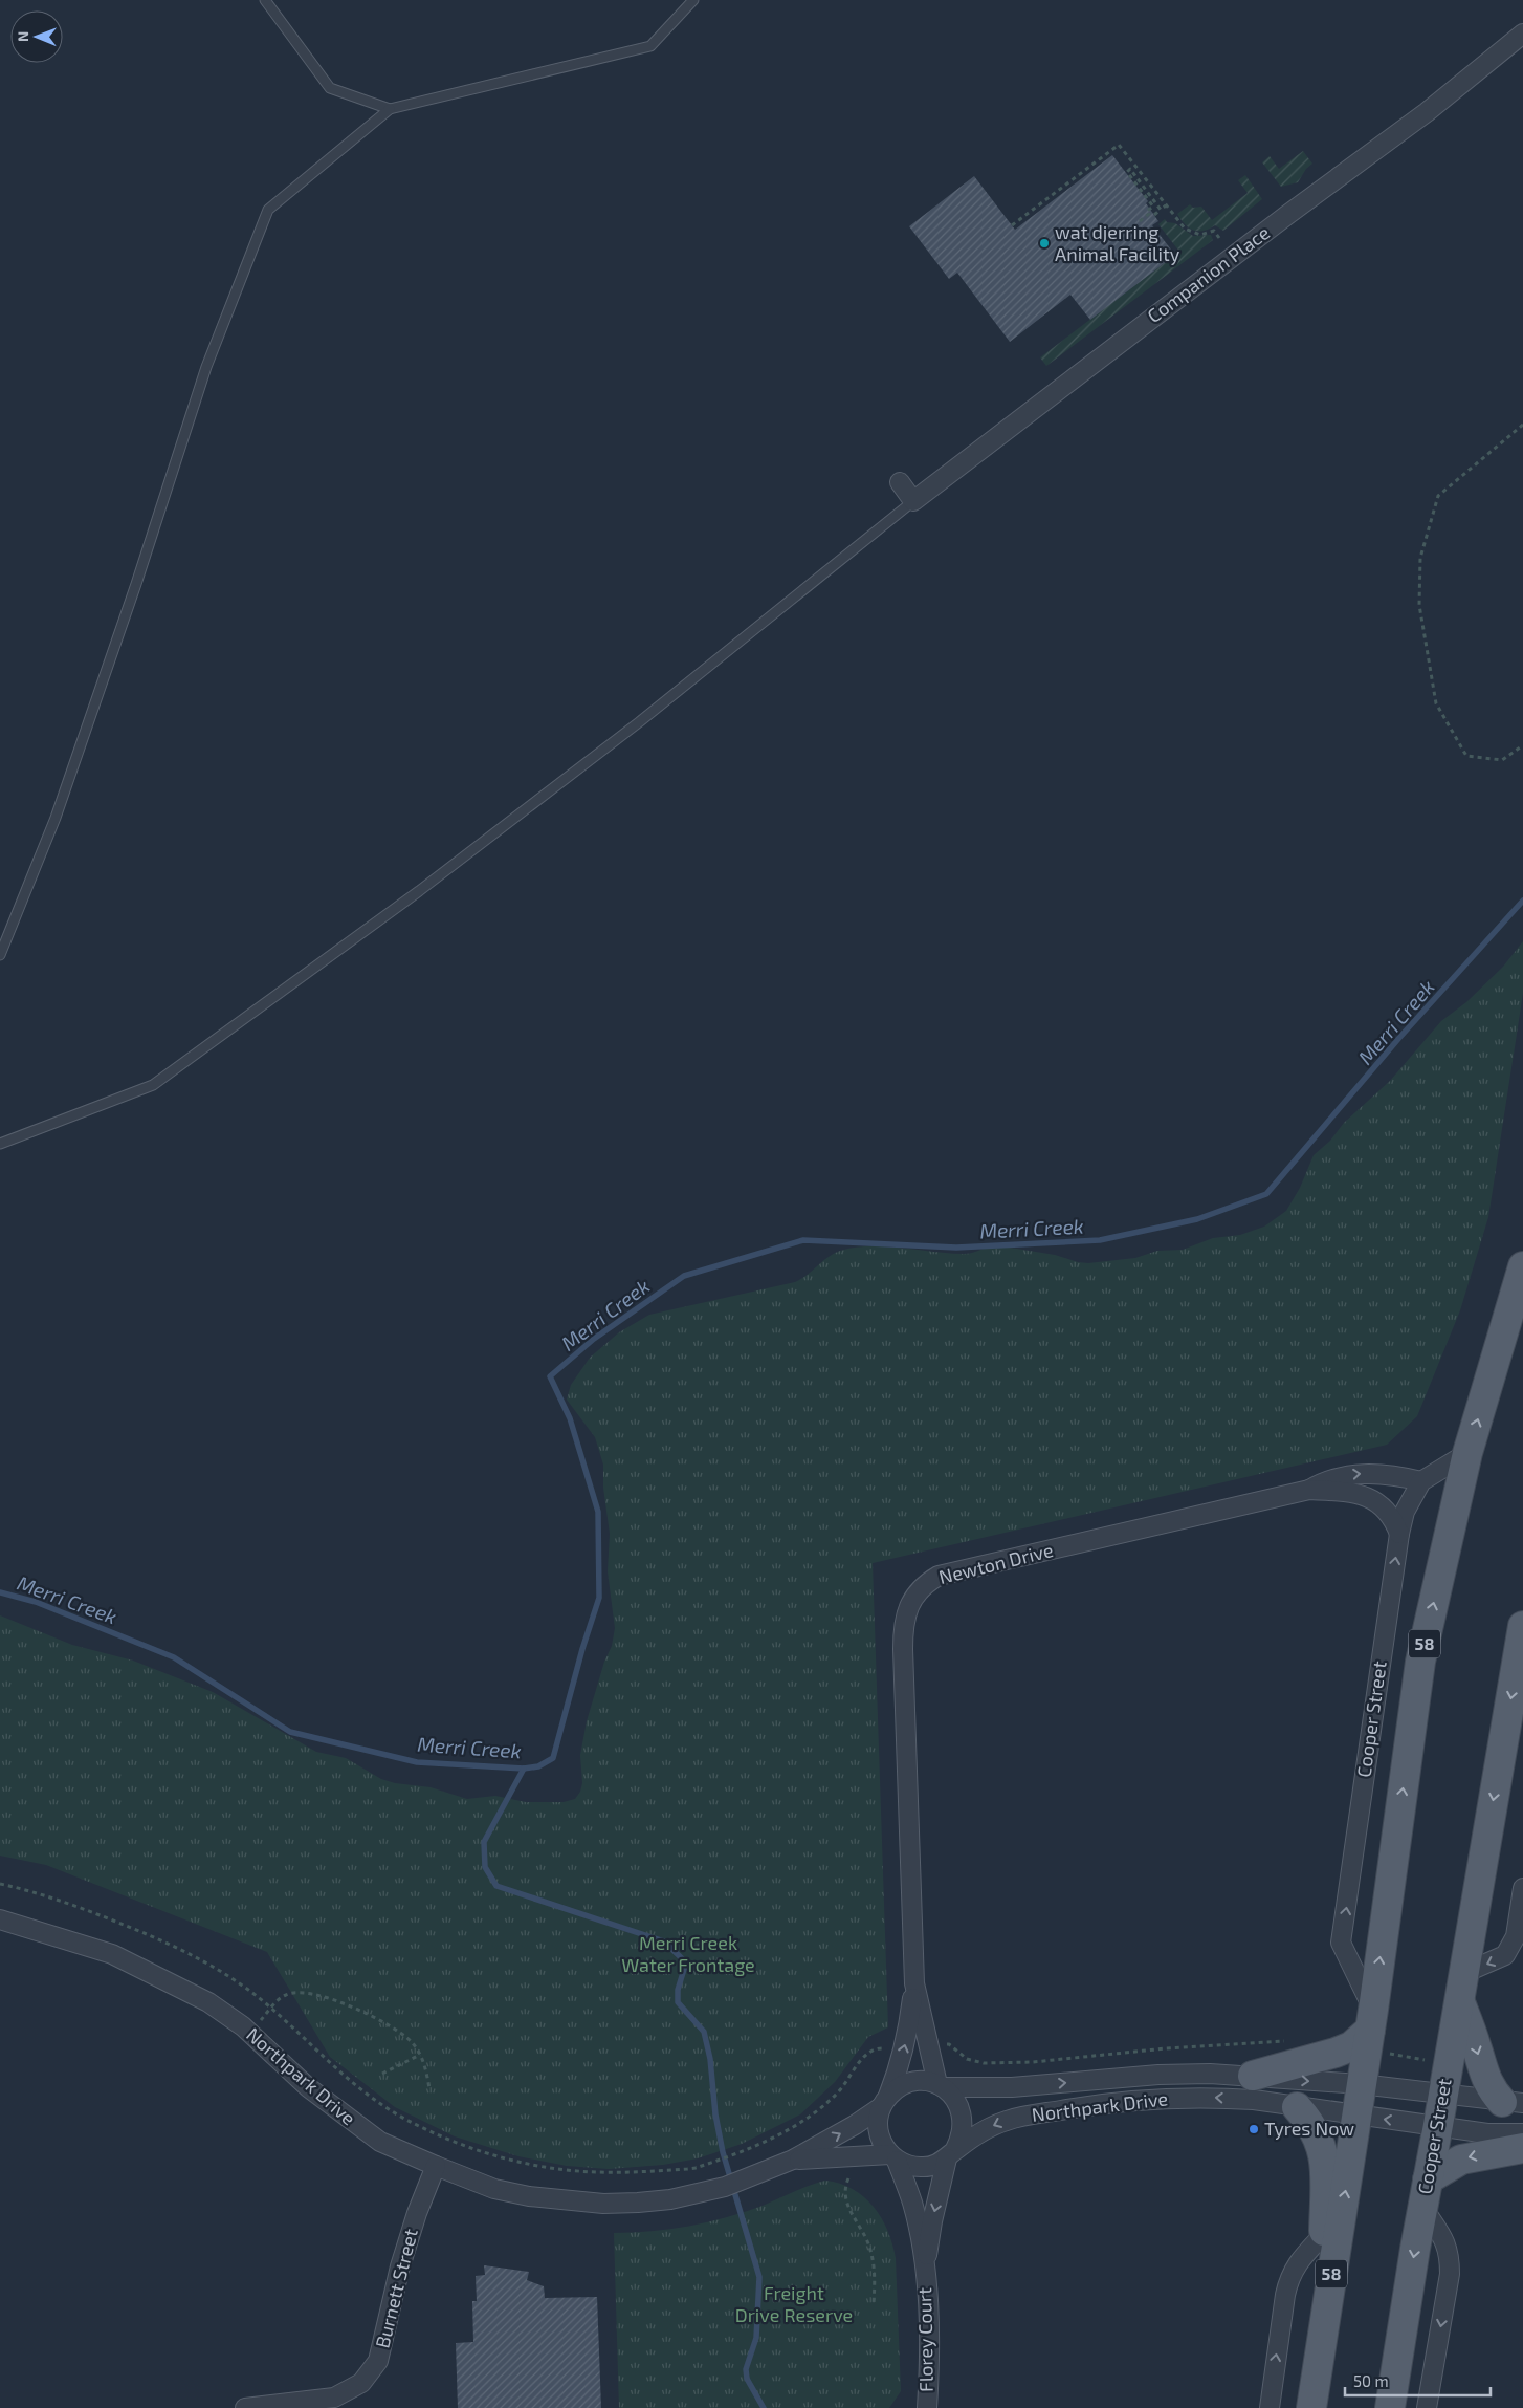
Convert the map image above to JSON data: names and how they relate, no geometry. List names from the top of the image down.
{
  "streets": {
    "main road": ["58", "Cooper Street"],
    "street": [
      "Companion Place",
      "Newton Drive",
      "Northpark Drive",
      "Burnett Street",
      "Florey Court"
    ]
  },
  "crossings": [
    ["Newton Drive", "Cooper Street"],
    ["Newton Drive", "Northpark Drive"],
    ["Newton Drive", "Florey Court"],
    ["58", "Cooper Street"],
    ["58", "Northpark Drive"],
    ["Cooper Street", "Northpark Drive"],
    ["Northpark Drive", "Burnett Street"],
    ["Northpark Drive", "Florey Court"]
  ],
  "water": ["Merri Creek"],
  "parks": ["Merri Creek Water Frontage", "Freight Drive Reserve"],
  "places": ["wat djerring Animal Facility", "Tyres Now"],
  "scale_bar": "50 m",
  "north": "left"
}
